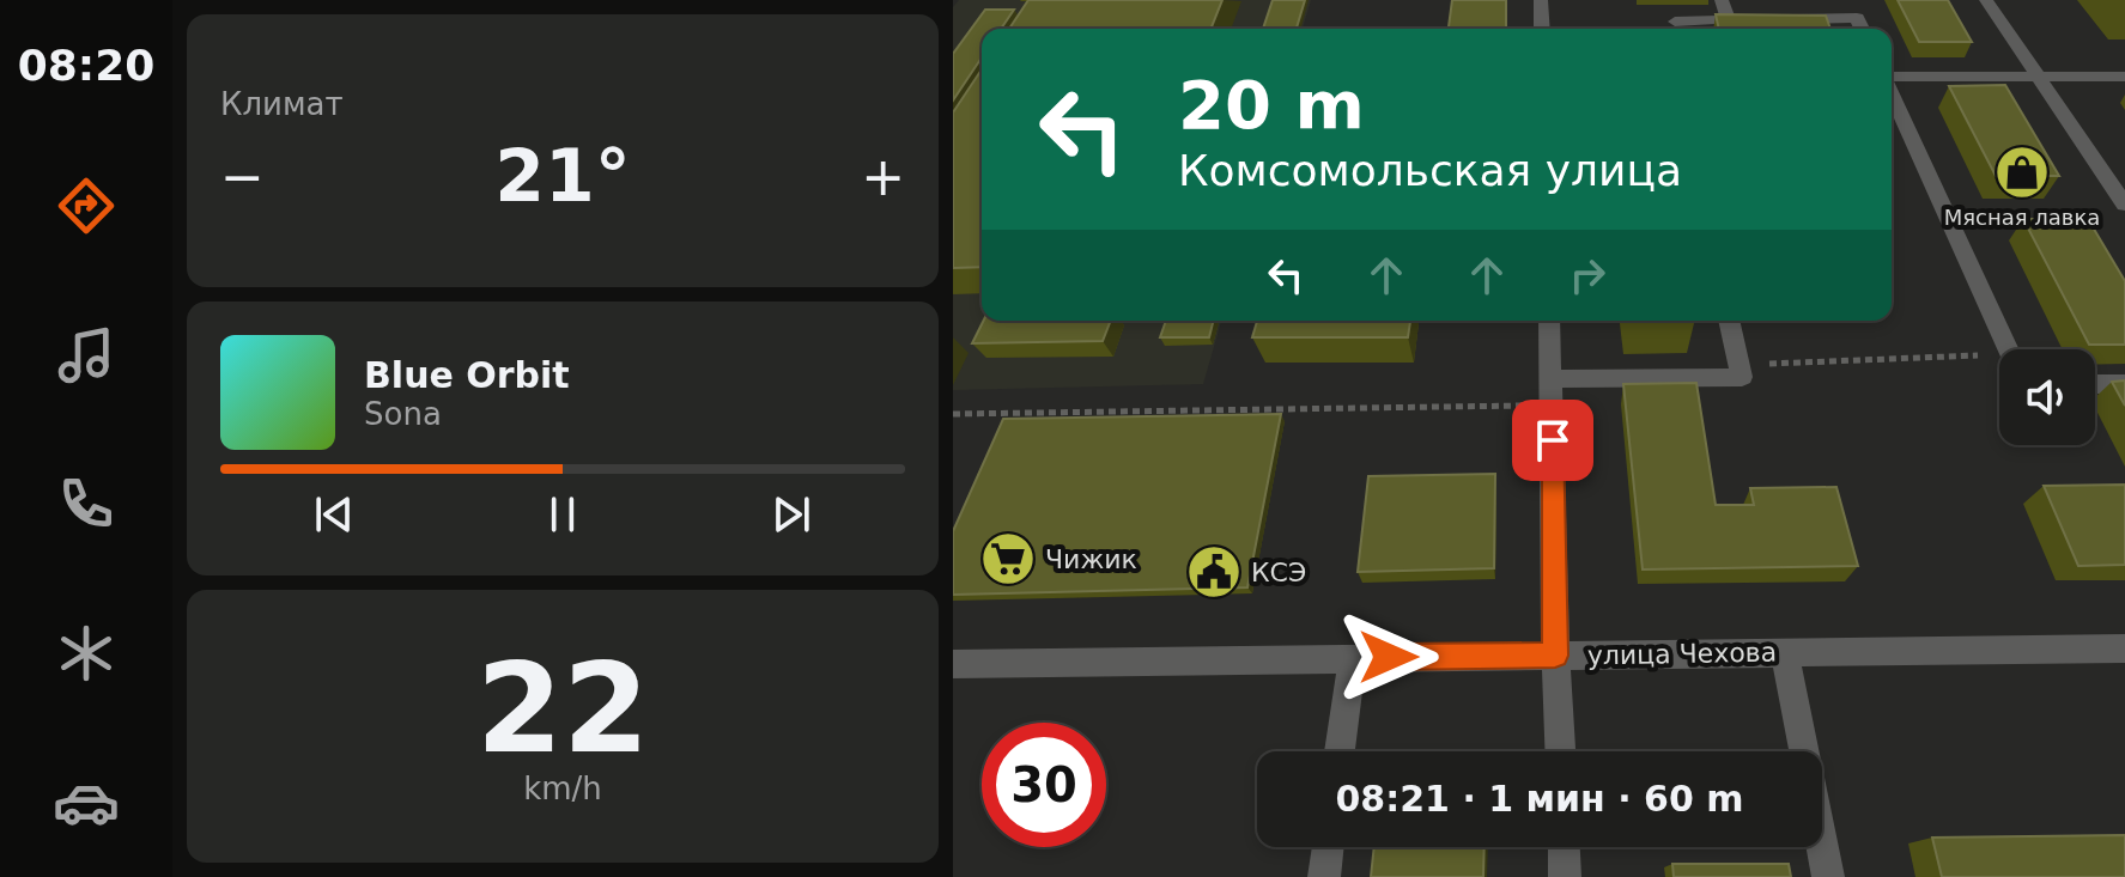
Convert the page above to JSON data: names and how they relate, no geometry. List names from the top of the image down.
{
  "streets": {
    "street": ["улица Чехова"]
  },
  "places": {
    "shop": ["Мясная лавка"],
    "supermarket": ["Чижик"],
    "public building": ["КСЭ"]
  },
  "page": {
    "tabs": "08:20",
    "tile": [
      "Климат",
      ["22", "km/h"]
    ],
    "turn": ["20 m", "Комсомольская улица"],
    "heat": ["−", "21°", "+"],
    "song": ["Blue Orbit", "Sona"],
    "limit": "30",
    "trip": "08:21 · 1 мин · 60 m"
  }
}
